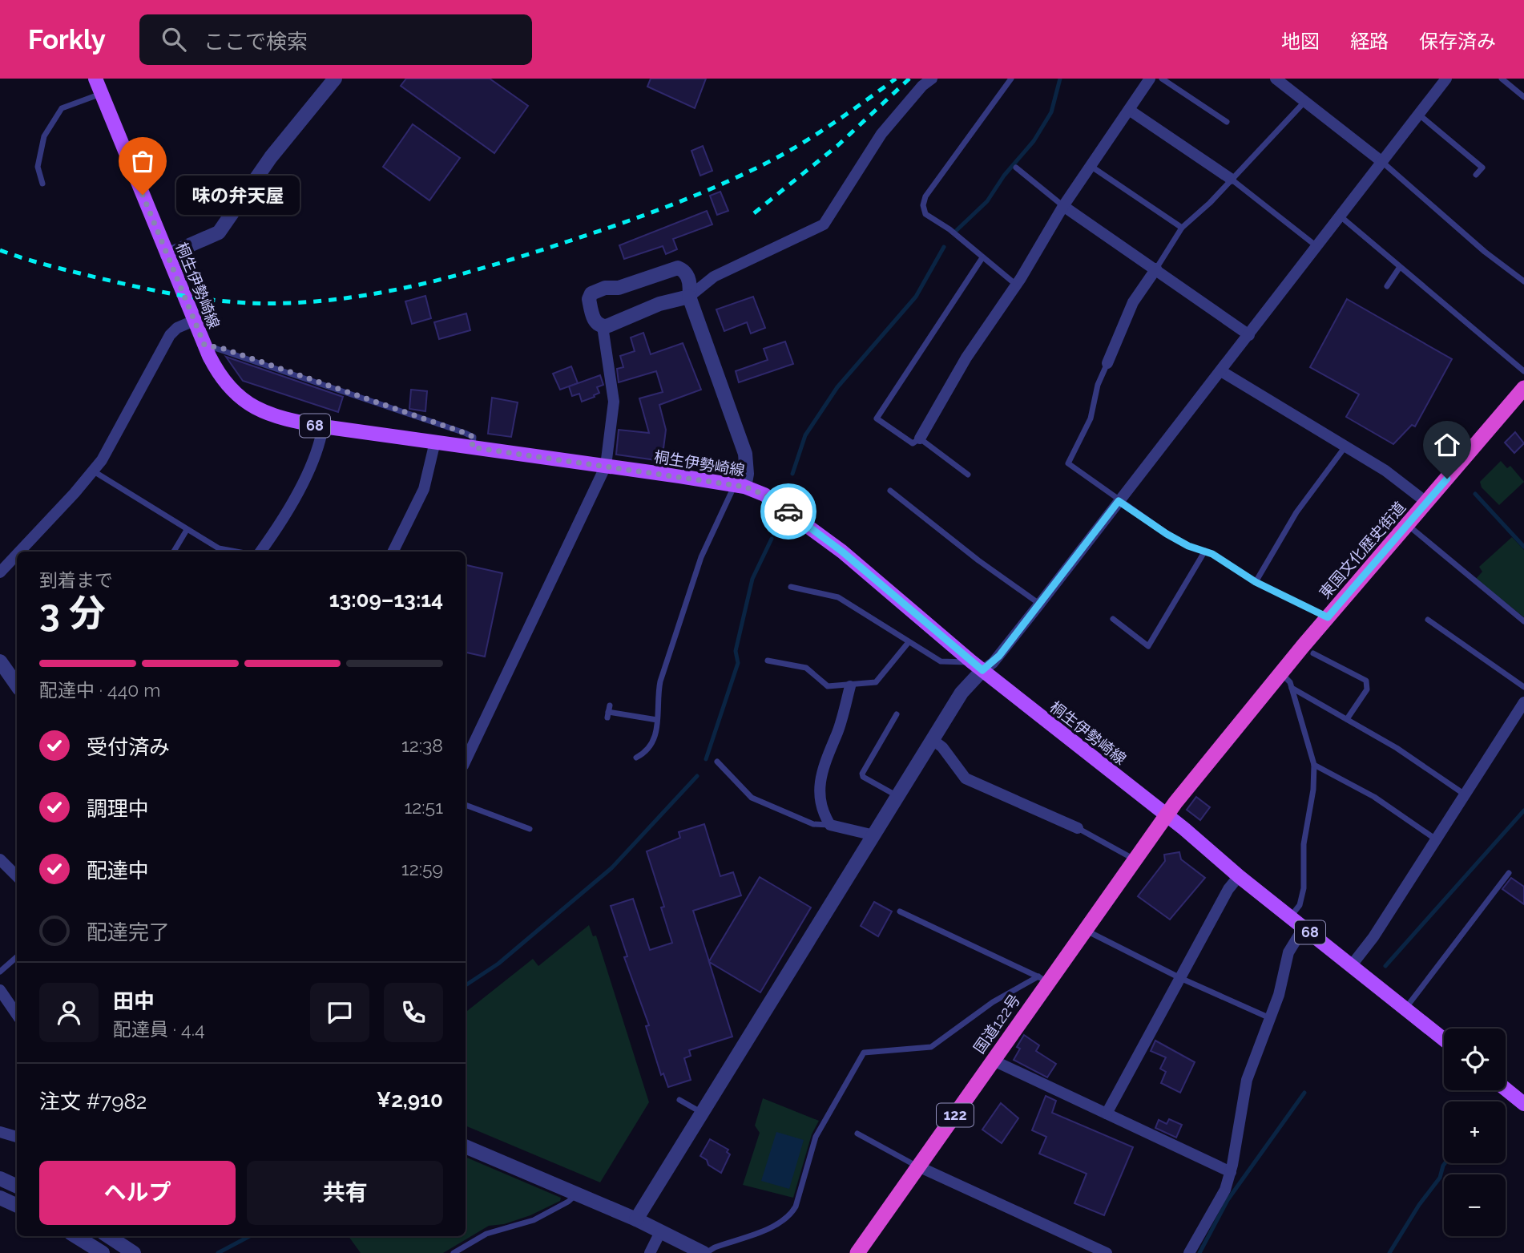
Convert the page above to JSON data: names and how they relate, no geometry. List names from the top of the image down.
{
  "streets": {
    "highway": ["東国文化歴史街道", "国道122号", "122"],
    "main road": ["桐生伊勢崎線", "68"]
  },
  "crossings": [
    ["桐生伊勢崎線", "東国文化歴史街道"],
    ["桐生伊勢崎線", "国道122号"],
    ["東国文化歴史街道", "国道122号"]
  ],
  "places": ["味の弁天屋"],
  "page": {
    "header": "Forkly",
    "search": "ここで検索",
    "nav": ["地図", "経路", "保存済み"],
    "bubble": "味の弁天屋",
    "heading": ["3 分", "到着まで", "13:09–13:14"],
    "panel": [
      "田中",
      "配達員 · 4.4",
      "注文 #7982",
      "¥2,910"
    ],
    "bar": "配達中 · 440 m",
    "list": [
      ["受付済み", "12:38"],
      ["調理中", "12:51"],
      ["配達中", "12:59"],
      "配達完了"
    ],
    "map_buttons": ["+", "−"],
    "buttons": ["ヘルプ", "共有"]
  }
}
